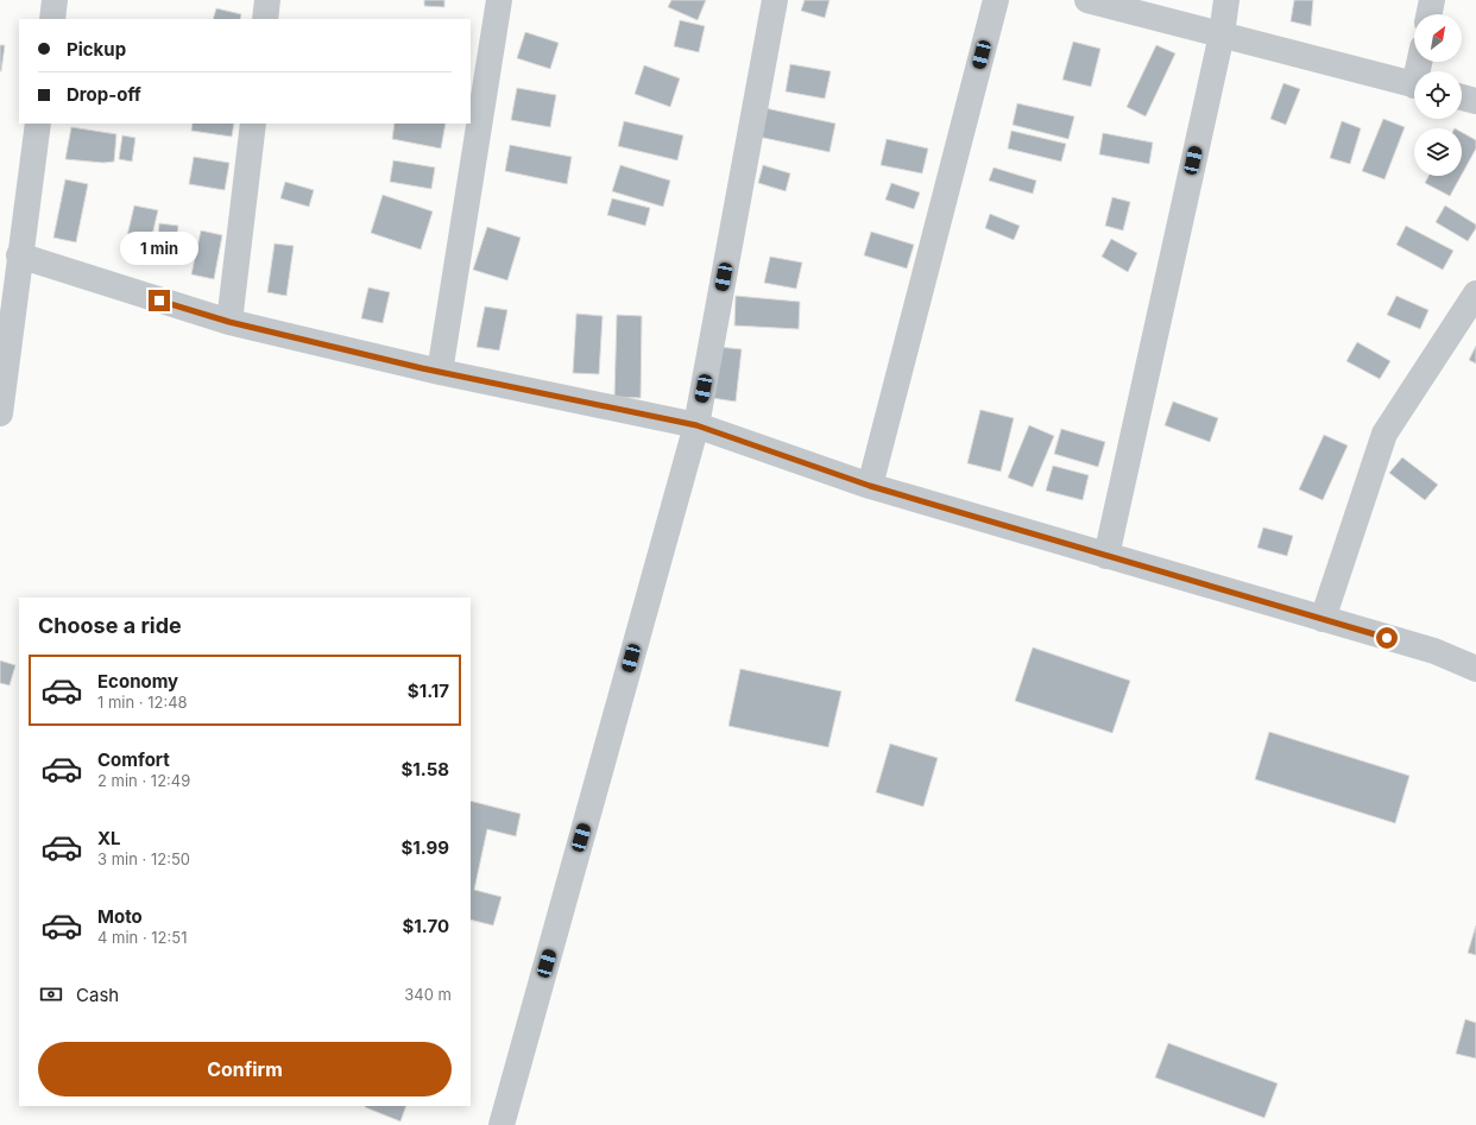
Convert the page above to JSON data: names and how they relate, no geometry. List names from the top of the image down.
{
  "north": "top right",
  "page": {
    "banner": ["Pickup", "Drop-off"],
    "bubble": "1 min",
    "heading": "Choose a ride",
    "list": [
      {
        "name": "Economy",
        "note": "1 min · 12:48",
        "value": "$1.17"
      },
      {
        "name": "Comfort",
        "note": "2 min · 12:49",
        "value": "$1.58"
      },
      {
        "name": "XL",
        "note": "3 min · 12:50",
        "value": "$1.99"
      },
      {
        "name": "Moto",
        "note": "4 min · 12:51",
        "value": "$1.70"
      }
    ],
    "pay": ["Cash", "340 m"],
    "buttons": "Confirm"
  }
}
